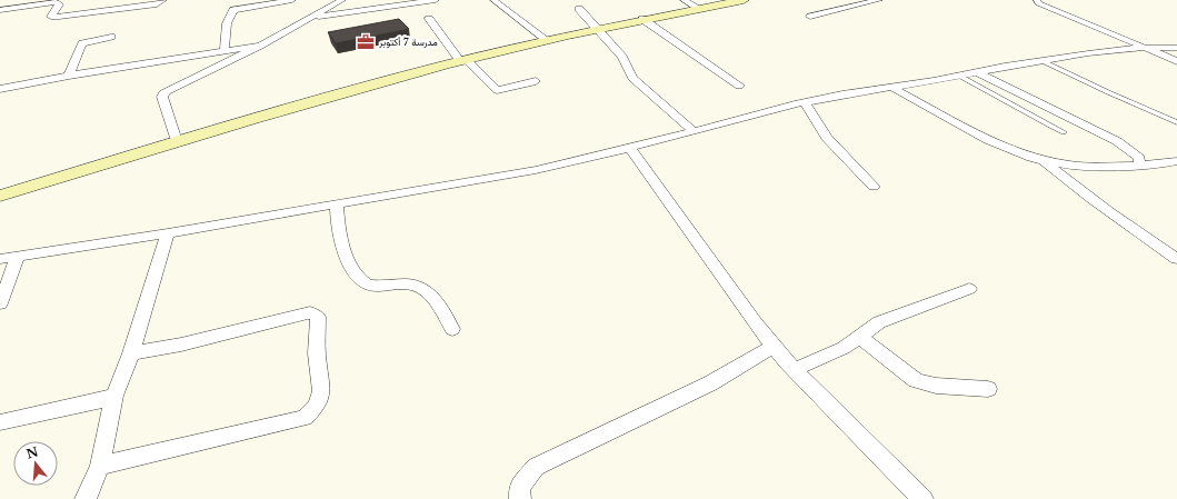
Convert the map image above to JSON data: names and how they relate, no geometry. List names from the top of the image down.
{
  "places": {
    "office": ["مدرسة 7 أكتوبر"]
  },
  "north": "top"
}
